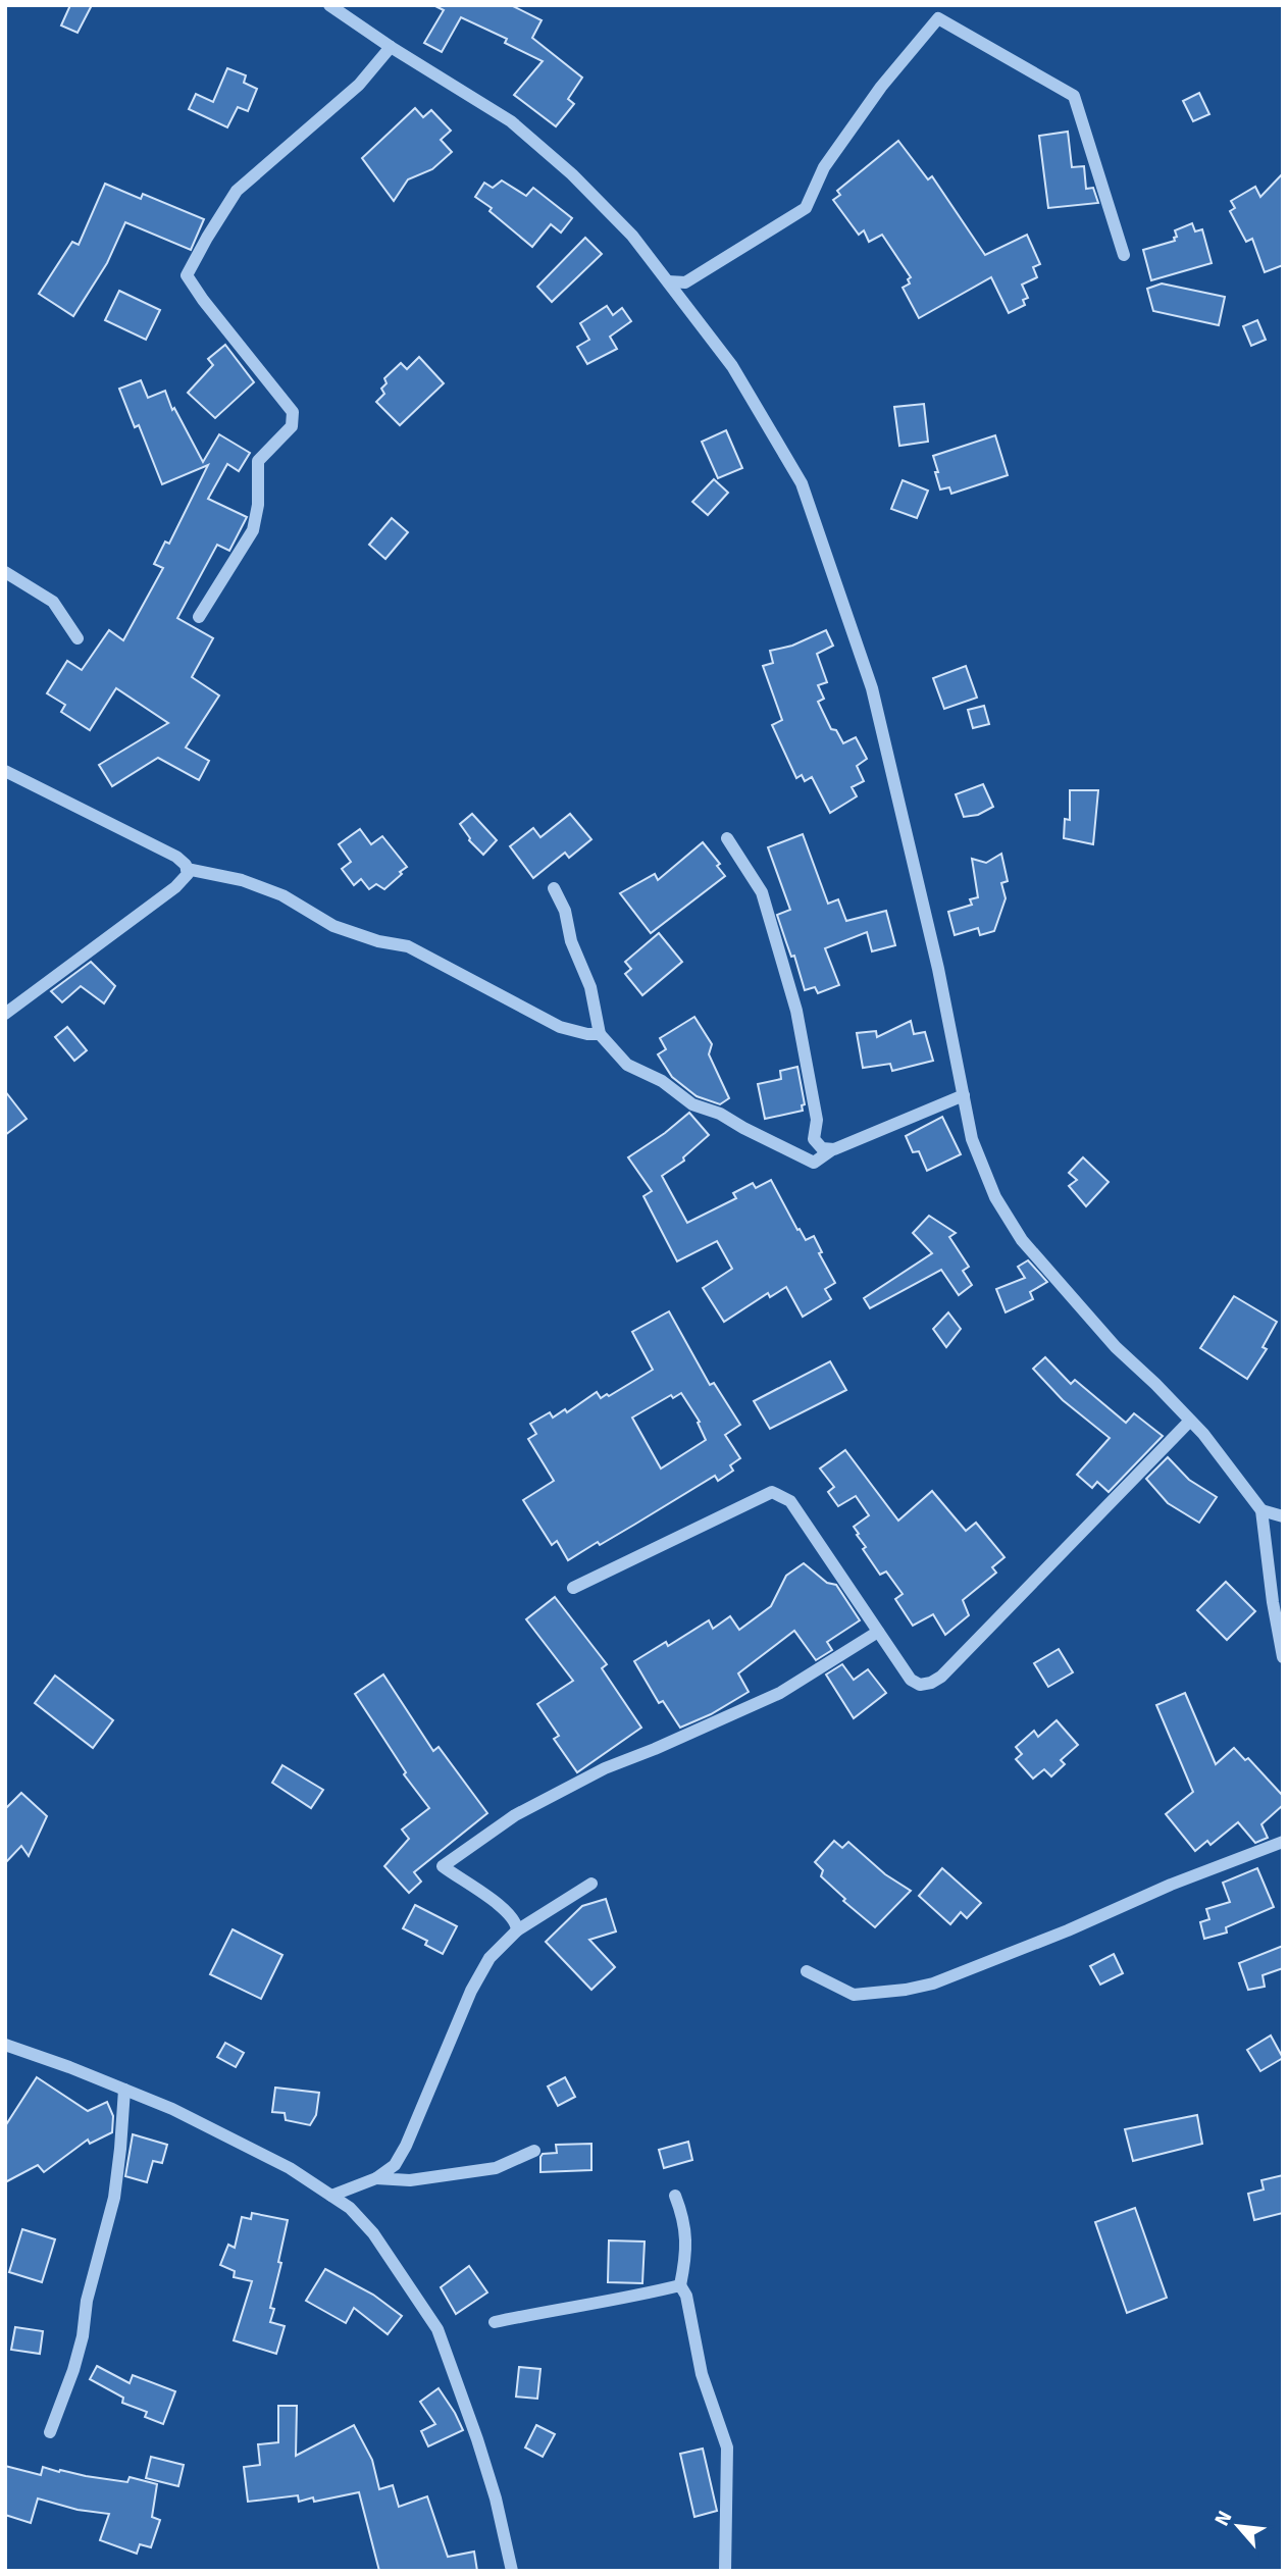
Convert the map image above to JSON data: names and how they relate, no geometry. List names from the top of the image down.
{
  "north": "top left"
}
